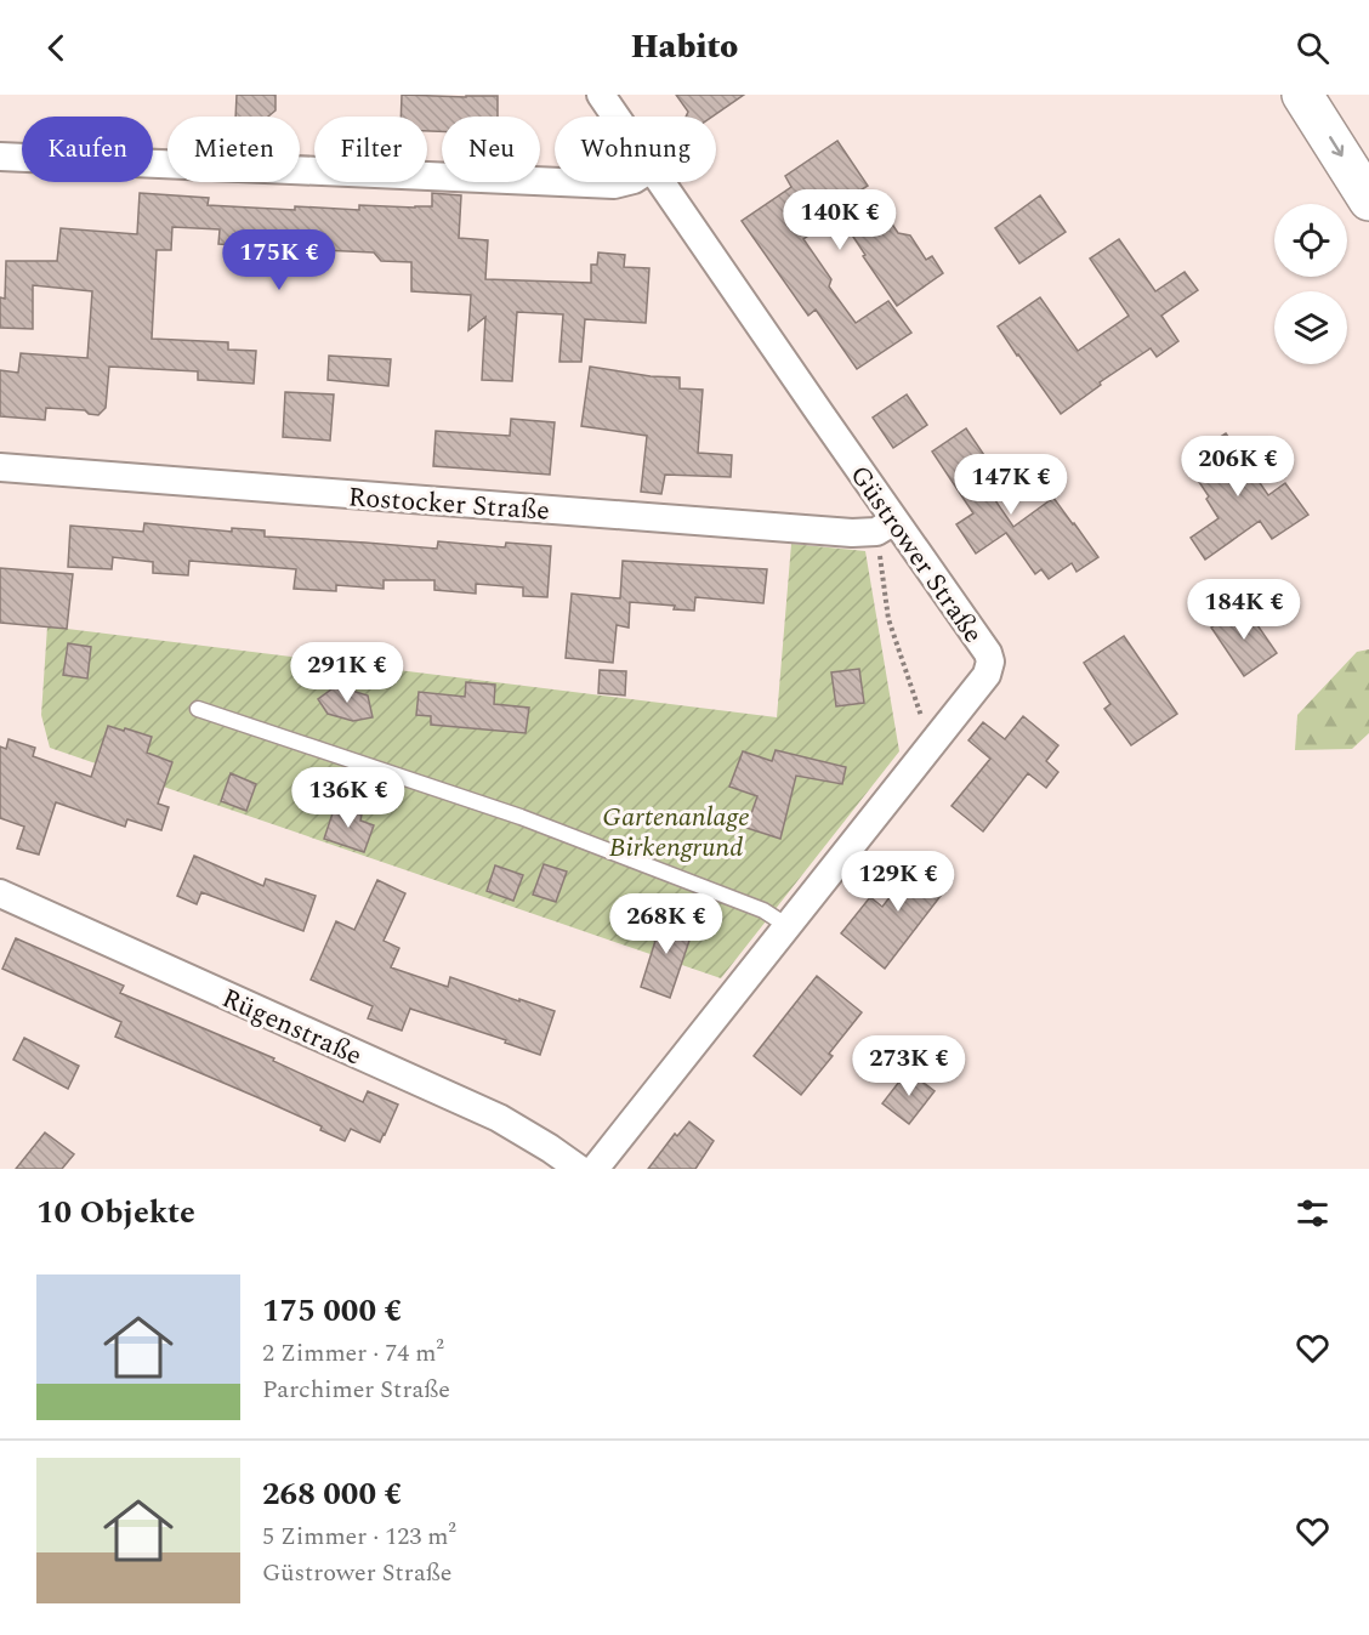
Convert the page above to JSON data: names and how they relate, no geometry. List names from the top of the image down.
{
  "streets": {
    "street": ["Rostocker Straße", "Güstrower Straße", "Rügenstraße"]
  },
  "crossings": [
    ["Rostocker Straße", "Güstrower Straße"]
  ],
  "parks": ["Gartenanlage Birkengrund"],
  "page": {
    "header": "Habito",
    "chip": [
      "Kaufen",
      "Mieten",
      "Filter",
      "Neu",
      "Wohnung"
    ],
    "price": [
      "140K €",
      "175K €",
      "206K €",
      "147K €",
      "184K €",
      "291K €",
      "136K €",
      "129K €",
      "268K €",
      "273K €"
    ],
    "heading": "10 Objekte",
    "list": [
      {
        "name": "175 000 €",
        "note": "2 Zimmer · 74 m² · Parchimer Straße"
      },
      {
        "name": "268 000 €",
        "note": "5 Zimmer · 123 m² · Güstrower Straße"
      }
    ]
  }
}
